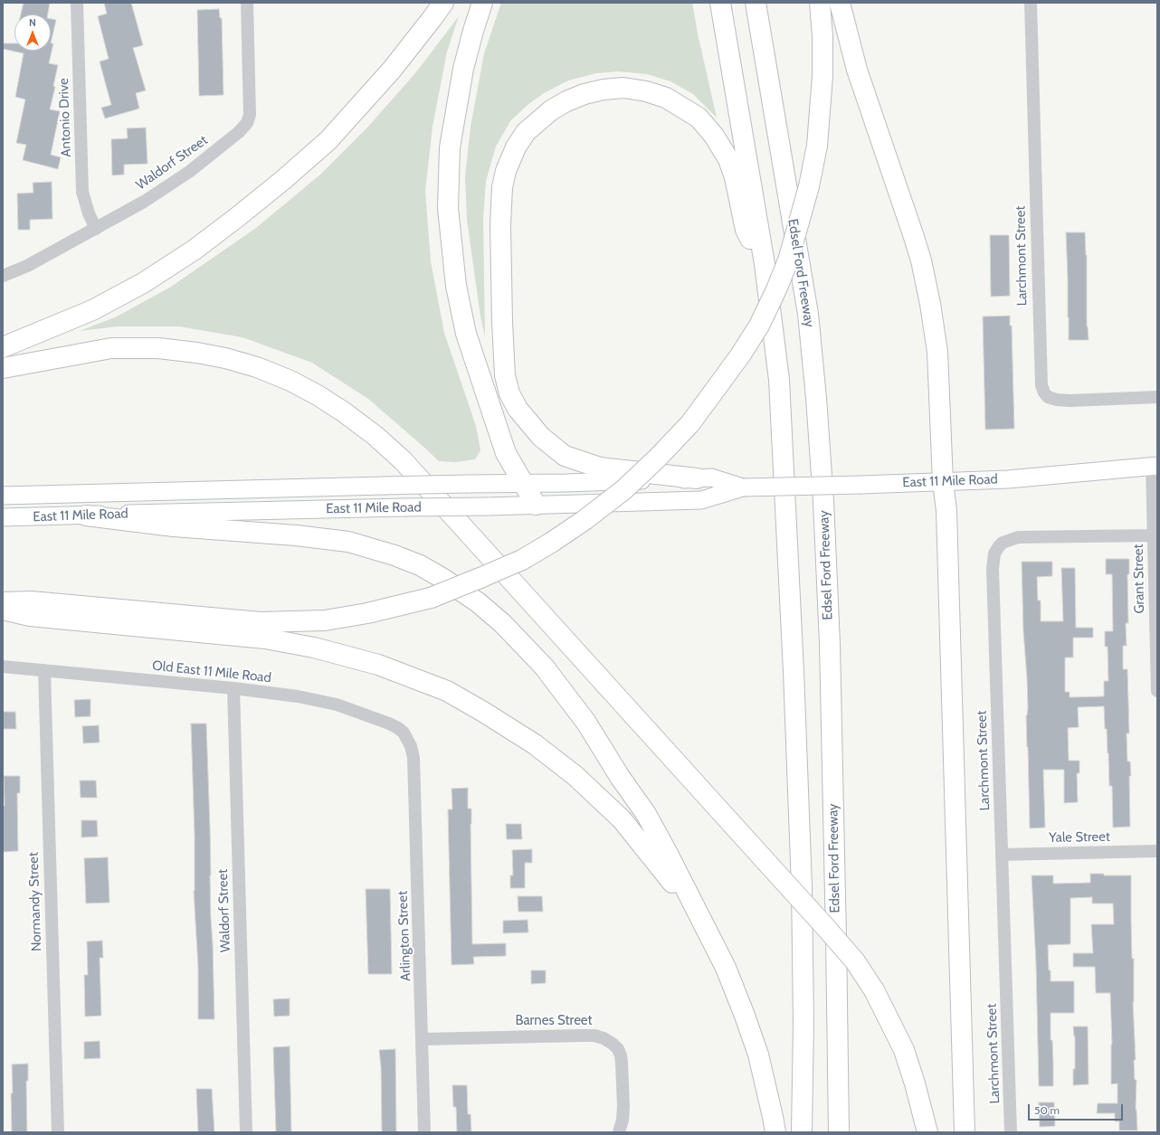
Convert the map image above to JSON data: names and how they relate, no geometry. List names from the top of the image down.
{
  "streets": {
    "highway": ["Edsel Ford Freeway"],
    "main road": ["East 11 Mile Road"],
    "street": [
      "Antonio Drive",
      "Waldorf Street",
      "Larchmont Street",
      "Grant Street",
      "Old East 11 Mile Road",
      "Yale Street",
      "Normandy Street",
      "Arlington Street",
      "Barnes Street"
    ]
  },
  "crossings": [
    ["Antonio Drive", "Waldorf Street"],
    ["Waldorf Street", "Old East 11 Mile Road"],
    ["Larchmont Street", "Grant Street"],
    ["Larchmont Street", "Yale Street"],
    ["East 11 Mile Road", "Grant Street"],
    ["Old East 11 Mile Road", "Normandy Street"],
    ["Old East 11 Mile Road", "Arlington Street"],
    ["Arlington Street", "Barnes Street"]
  ],
  "scale_bar": "50 m",
  "north": "top"
}
